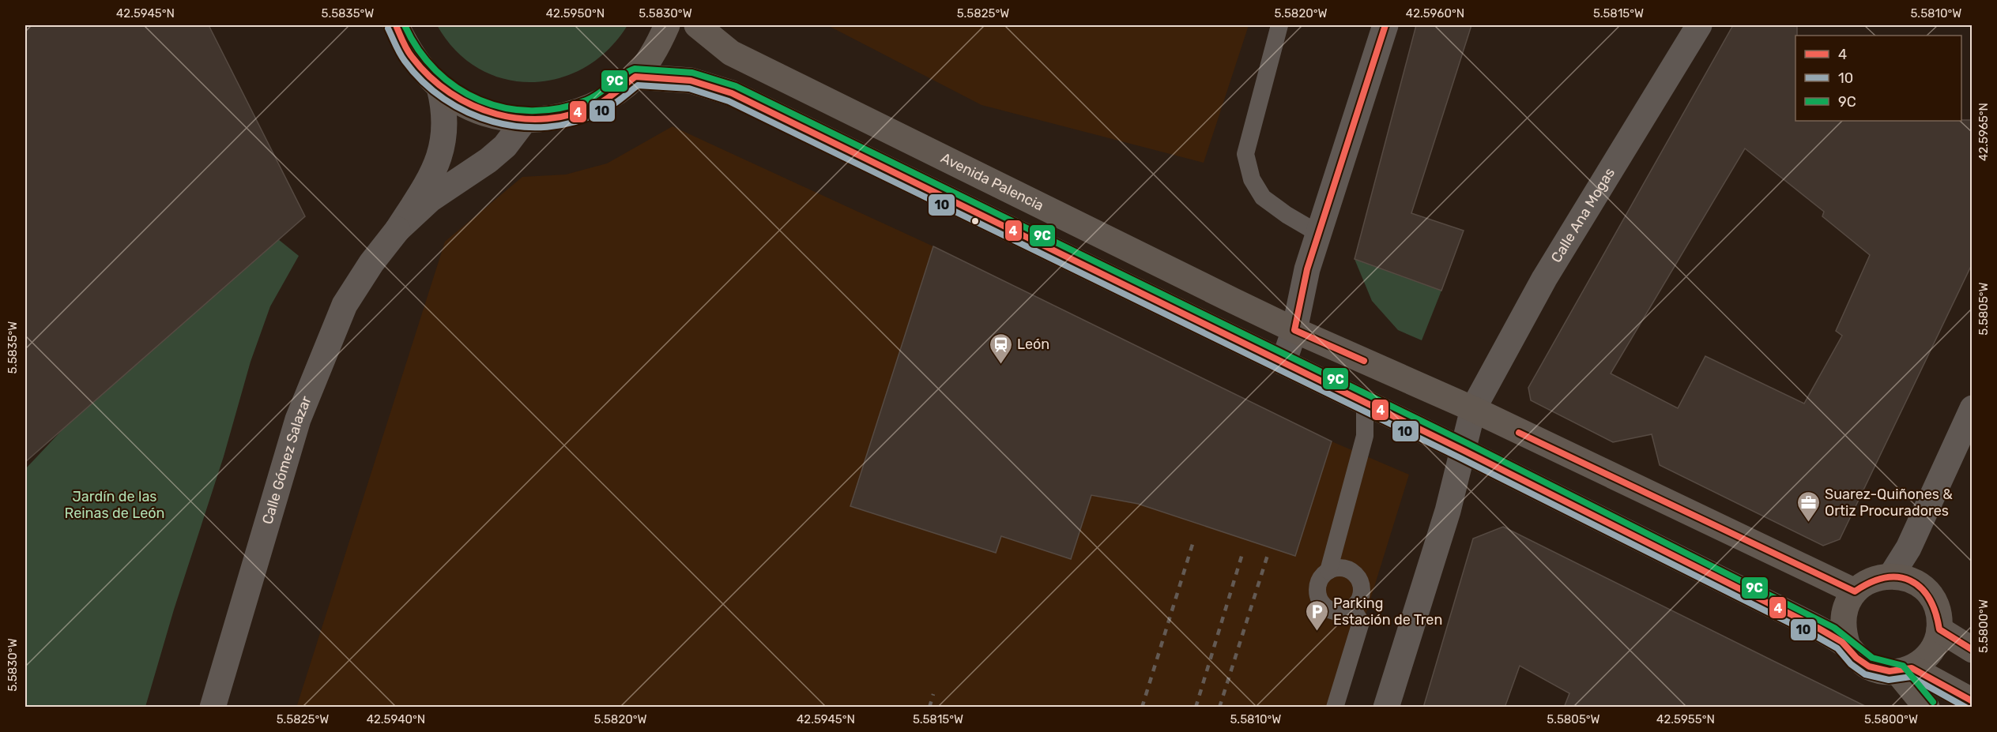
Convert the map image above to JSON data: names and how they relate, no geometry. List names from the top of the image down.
{
  "streets": {
    "main road": ["Avenida Palencia"],
    "street": ["Calle Ana Mogas", "Calle Gómez Salazar"]
  },
  "crossings": [
    ["Avenida Palencia", "Calle Ana Mogas"]
  ],
  "parks": ["Jardín de las Reinas de León"],
  "places": {
    "station": ["León"],
    "office": ["Suarez-Quiñones & Ortiz Procuradores"],
    "parking": ["Parking Estación de Tren"]
  },
  "lines": ["transit line 4", "transit line 9C", "transit line 10"],
  "legend": ["4", "10", "9C"],
  "coordinates": [
    "42.5945°N",
    "5.5835°W",
    "42.5950°N",
    "5.5830°W",
    "5.5825°W",
    "5.5820°W",
    "42.5960°N",
    "5.5815°W",
    "5.5810°W",
    "42.5965°N",
    "5.5805°W",
    "5.5800°W",
    "42.5940°N",
    "42.5955°N"
  ]
}
